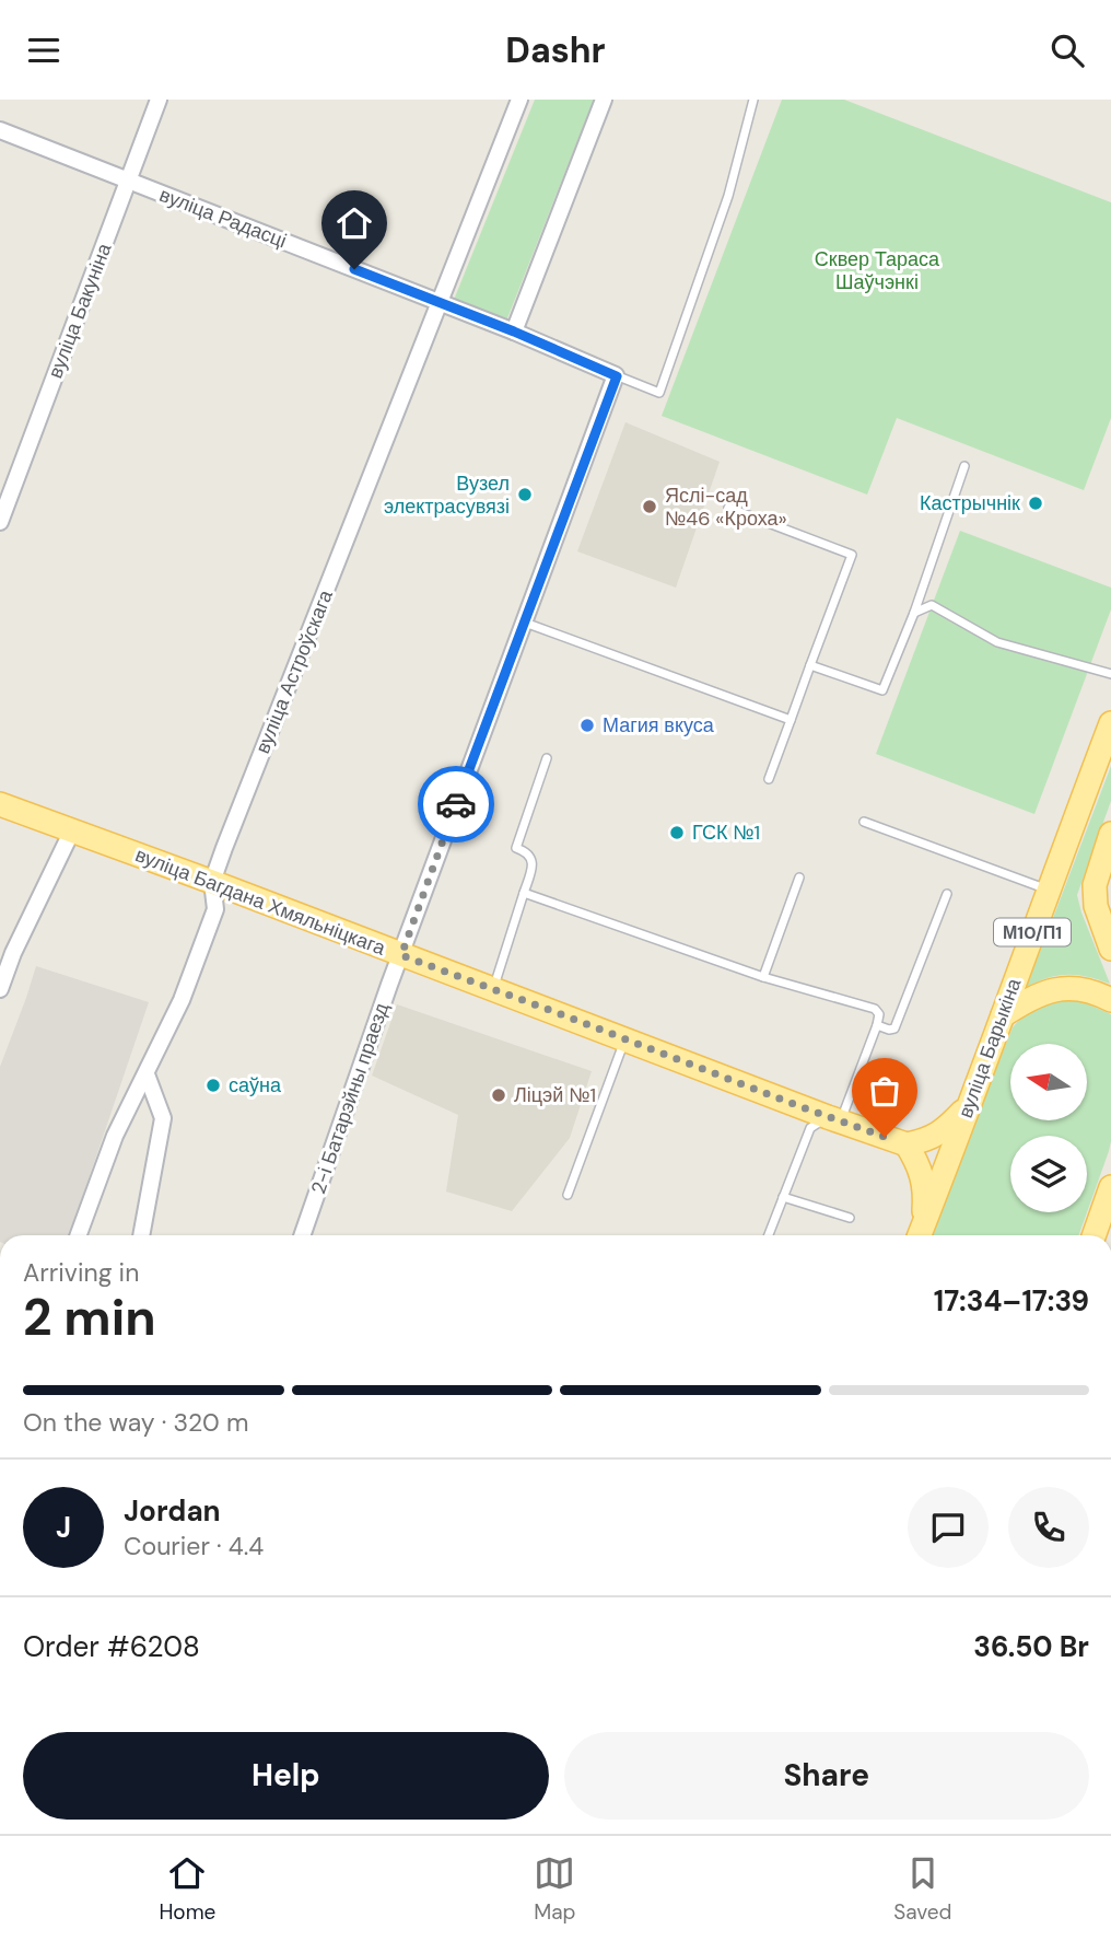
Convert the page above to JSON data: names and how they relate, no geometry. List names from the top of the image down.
{
  "streets": {
    "main road": ["вуліца Багдана Хмяльніцкага", "М10/П1", "вуліца Барыкіна"],
    "street": [
      "вуліца Радасці",
      "вуліца Бакуніна",
      "вуліца Астроўскага",
      "2-і Батарэйны праезд"
    ]
  },
  "crossings": [
    ["вуліца Радасці", "вуліца Бакуніна"],
    ["вуліца Радасці", "вуліца Астроўскага"],
    ["вуліца Радасці", "2-і Батарэйны праезд"],
    ["вуліца Астроўскага", "вуліца Багдана Хмяльніцкага"],
    ["вуліца Багдана Хмяльніцкага", "2-і Батарэйны праезд"]
  ],
  "parks": ["Сквер Тараса Шаўчэнкі"],
  "places": [
    "Вузел электрасувязі",
    "Кастрычнік",
    "Яслі-сад №46 «Кроха»",
    "Магия вкуса",
    "ГСК №1",
    "саўна",
    "Ліцэй №1"
  ],
  "north": "left",
  "page": {
    "header": "Dashr",
    "heading": ["2 min", "Arriving in", "17:34–17:39"],
    "panel": [
      "Jordan",
      "Courier · 4.4",
      "Order #6208",
      "36.50 Br"
    ],
    "bar": "On the way · 320 m",
    "round": "J",
    "buttons": ["Help", "Share"],
    "tabs": ["Home", "Map", "Saved"]
  }
}
